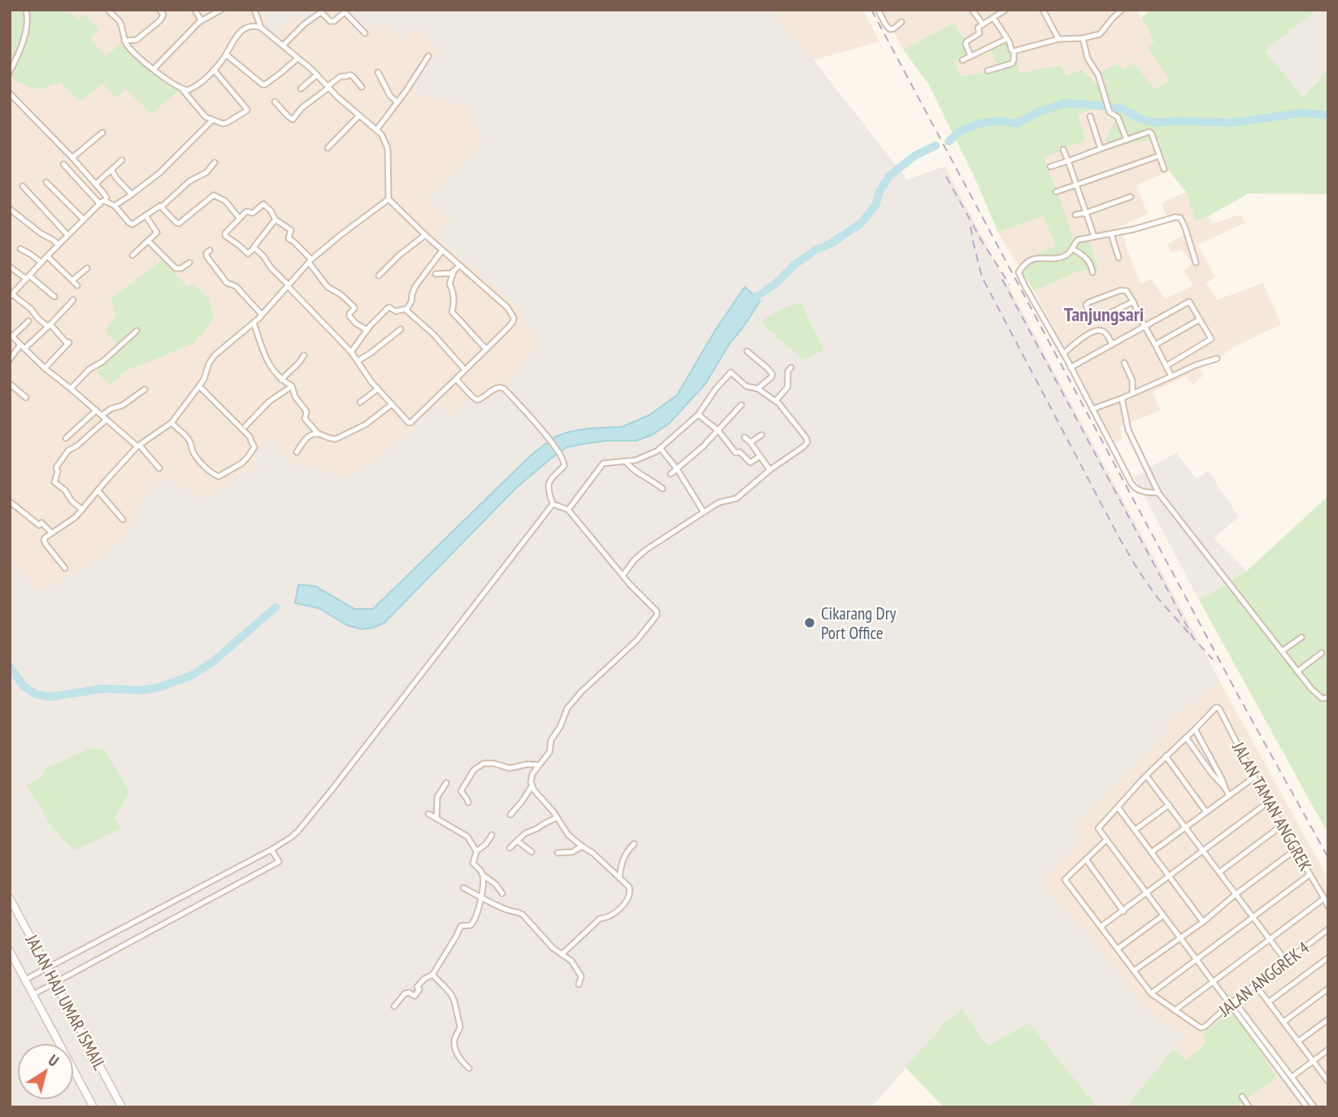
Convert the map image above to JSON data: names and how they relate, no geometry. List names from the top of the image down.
{
  "streets": {
    "main road": ["JALAN HAJI UMAR ISMAIL"],
    "street": ["JALAN TAMAN ANGGREK", "JALAN ANGGREK 4"]
  },
  "districts": ["Tanjungsari"],
  "places": ["Cikarang Dry Port Office"],
  "north": "top right"
}
